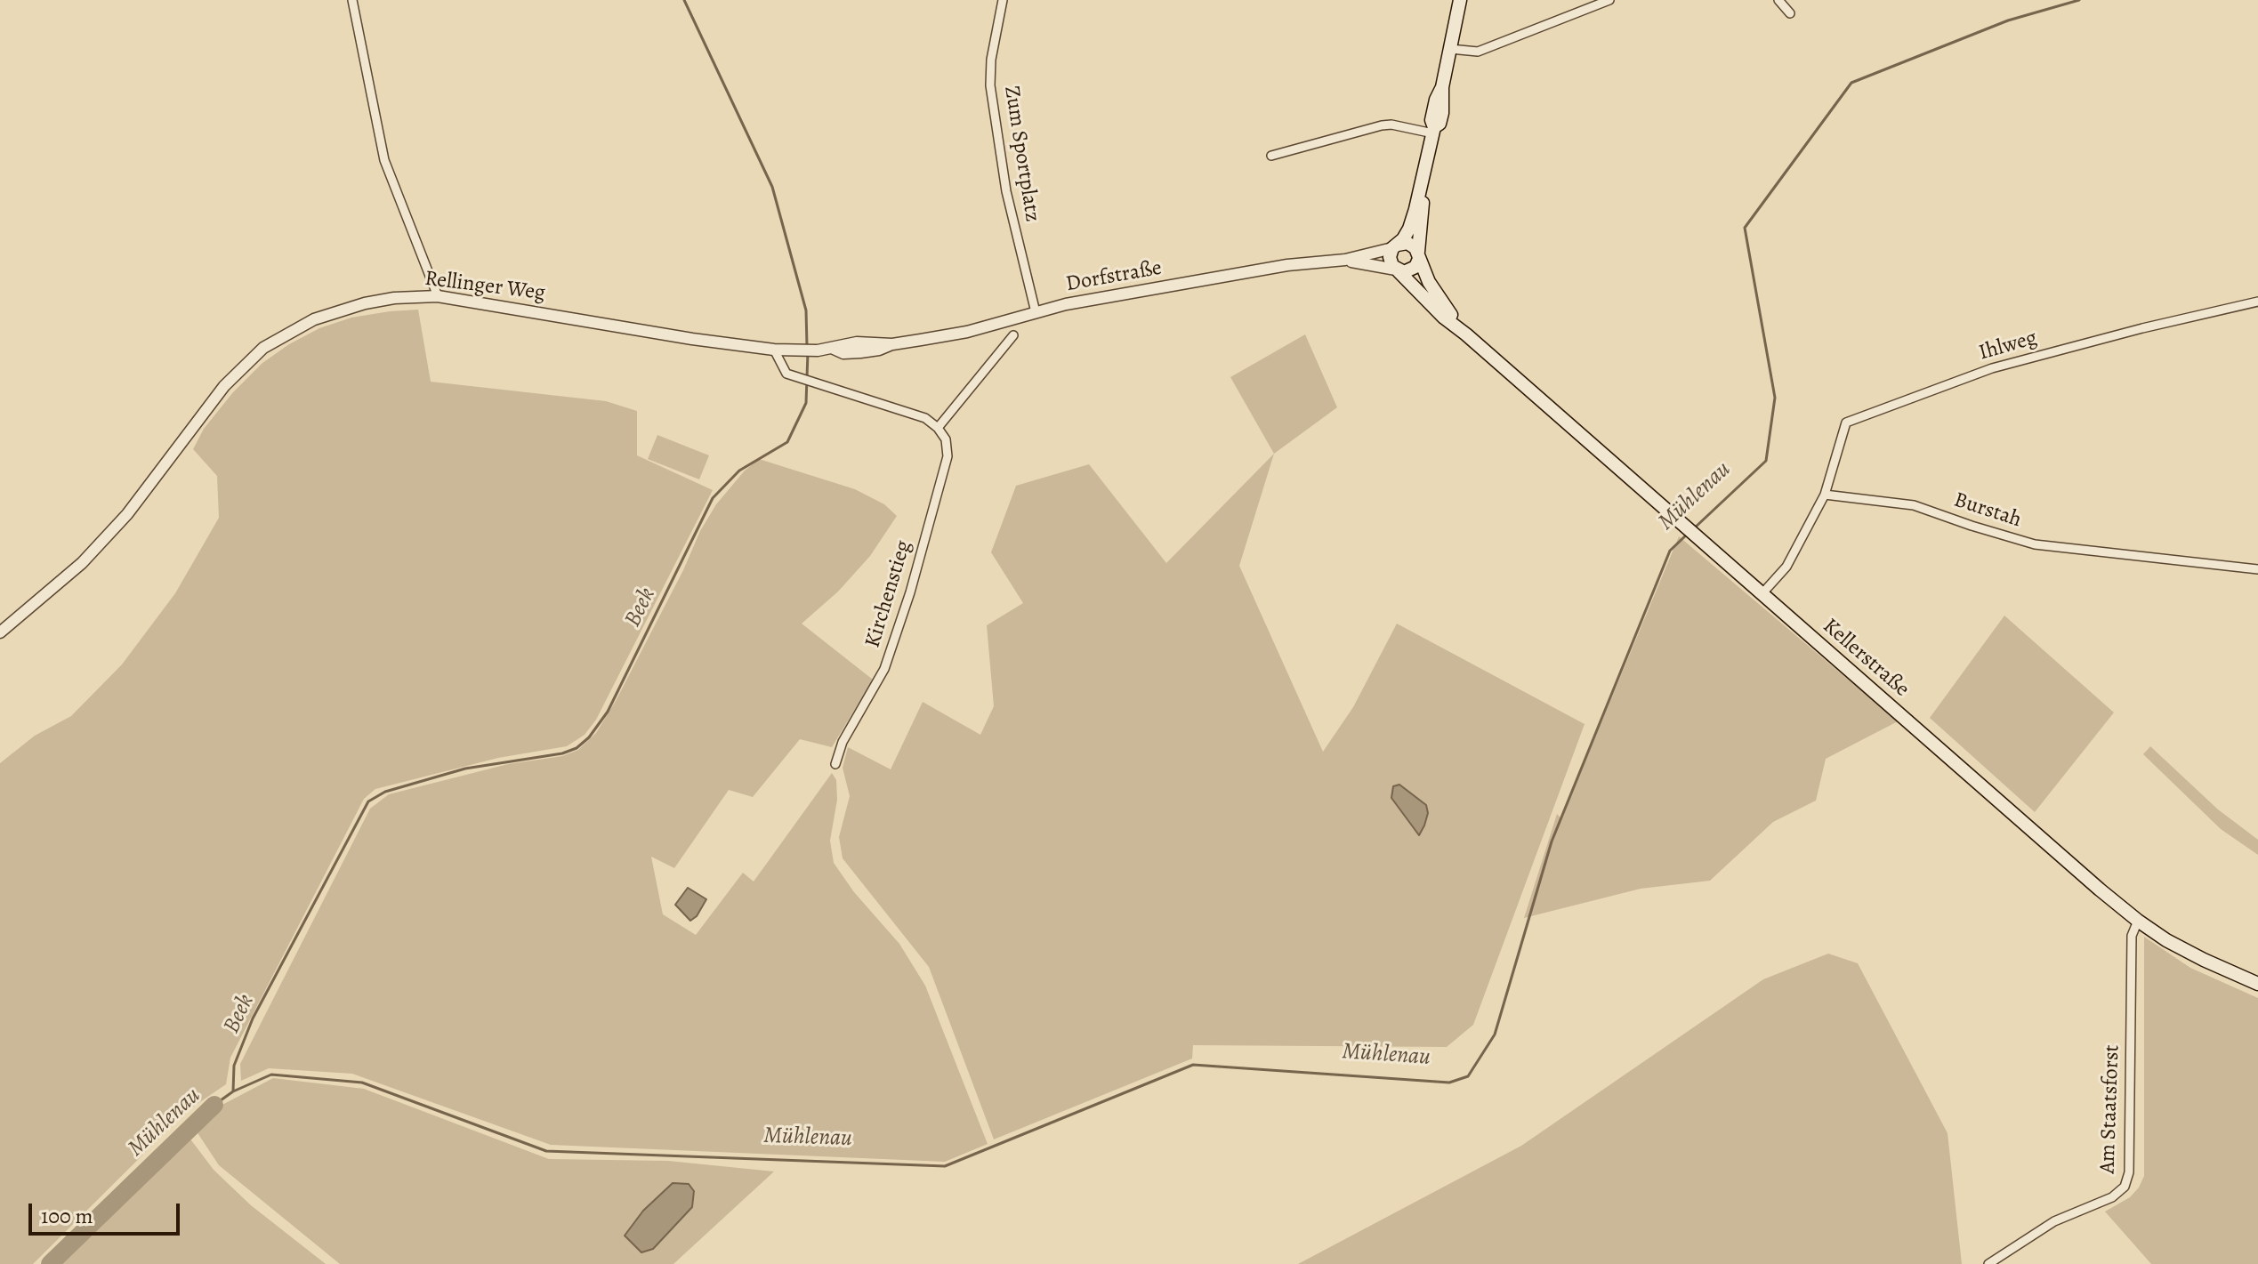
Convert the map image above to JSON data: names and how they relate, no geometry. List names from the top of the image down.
{
  "streets": {
    "main road": ["Kellerstraße"],
    "street": [
      "Zum Sportplatz",
      "Dorfstraße",
      "Rellinger Weg",
      "Ihlweg",
      "Burstah",
      "Kirchenstieg",
      "Am Staatsforst"
    ]
  },
  "crossings": [
    ["Zum Sportplatz", "Dorfstraße"],
    ["Dorfstraße", "Rellinger Weg"],
    ["Dorfstraße", "Kellerstraße"],
    ["Ihlweg", "Burstah"],
    ["Kellerstraße", "Am Staatsforst"]
  ],
  "water": ["Mühlenau", "Beek"],
  "scale_bar": "100 m"
}
